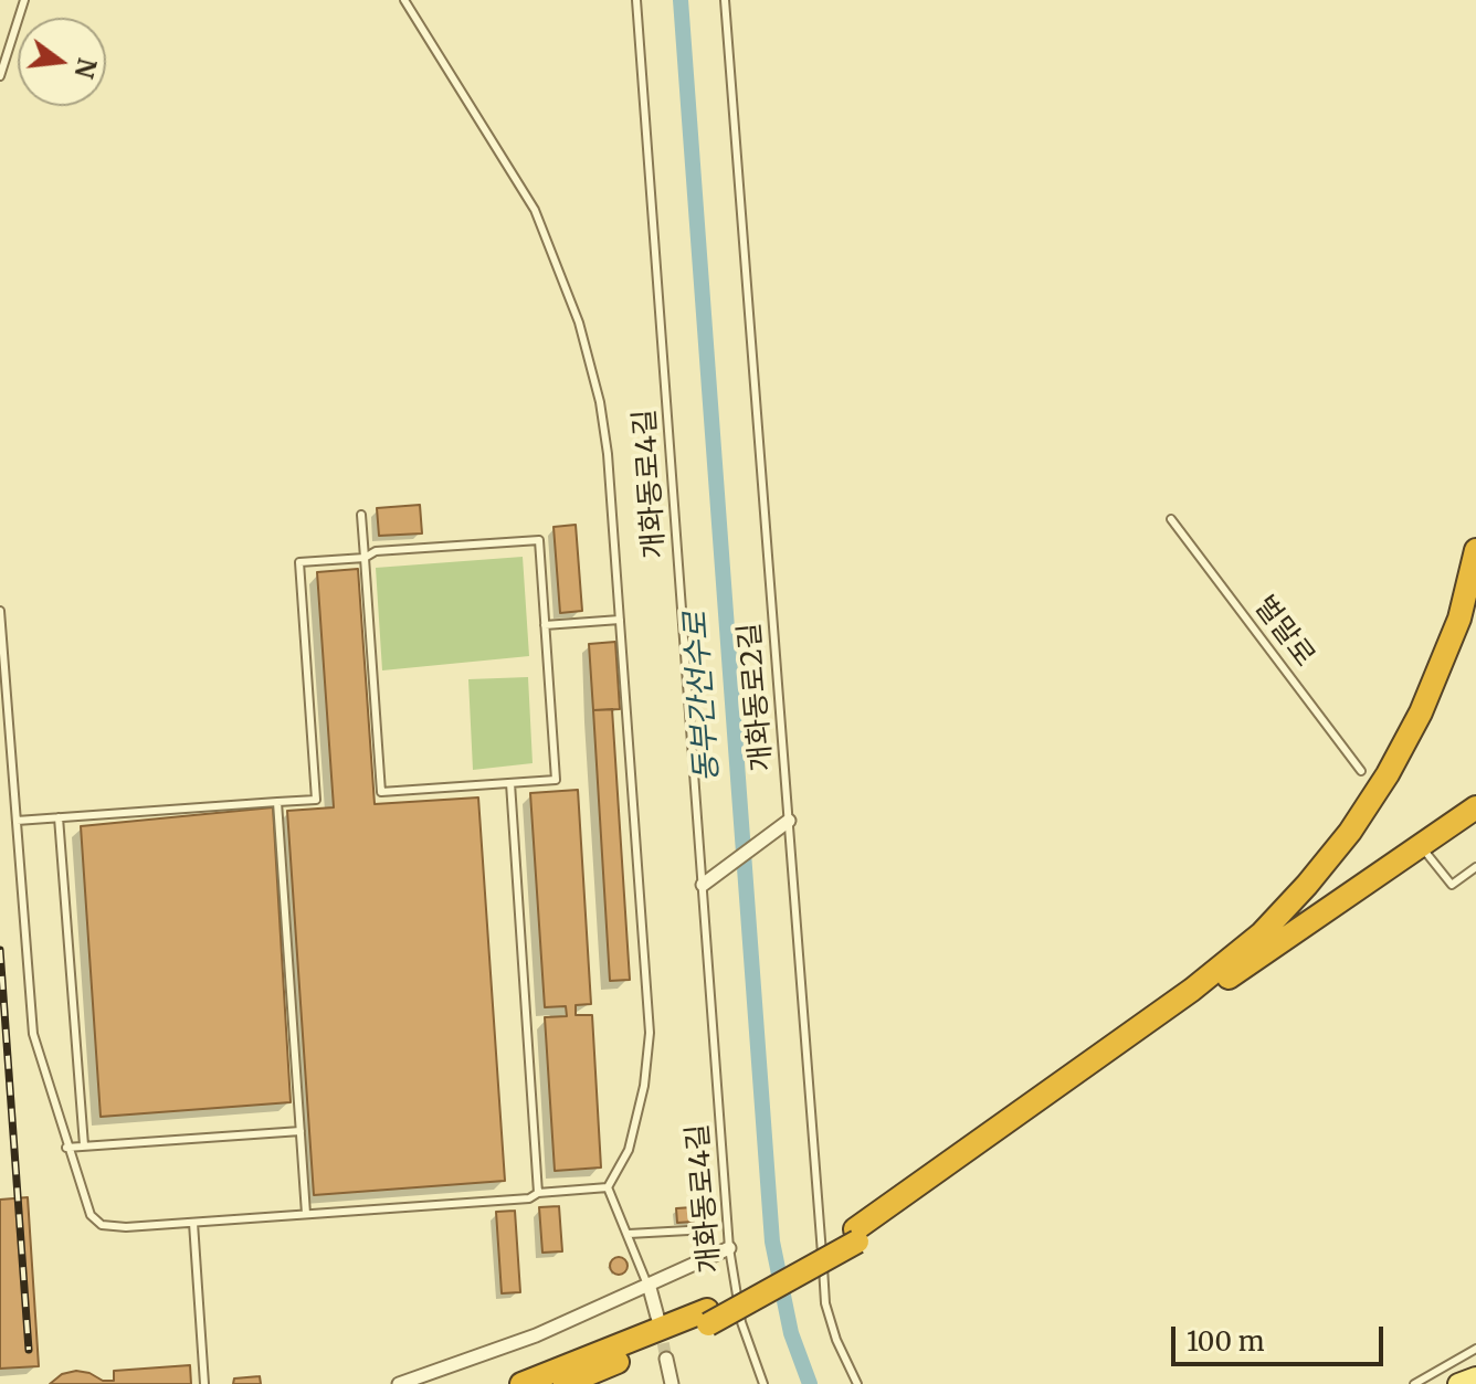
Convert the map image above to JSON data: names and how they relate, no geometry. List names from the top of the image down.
{
  "streets": {
    "lane": ["개화동로4길", "벌말로", "개화동로2길"]
  },
  "water": ["동부간선수로"],
  "scale_bar": "100 m",
  "north": "right"
}
